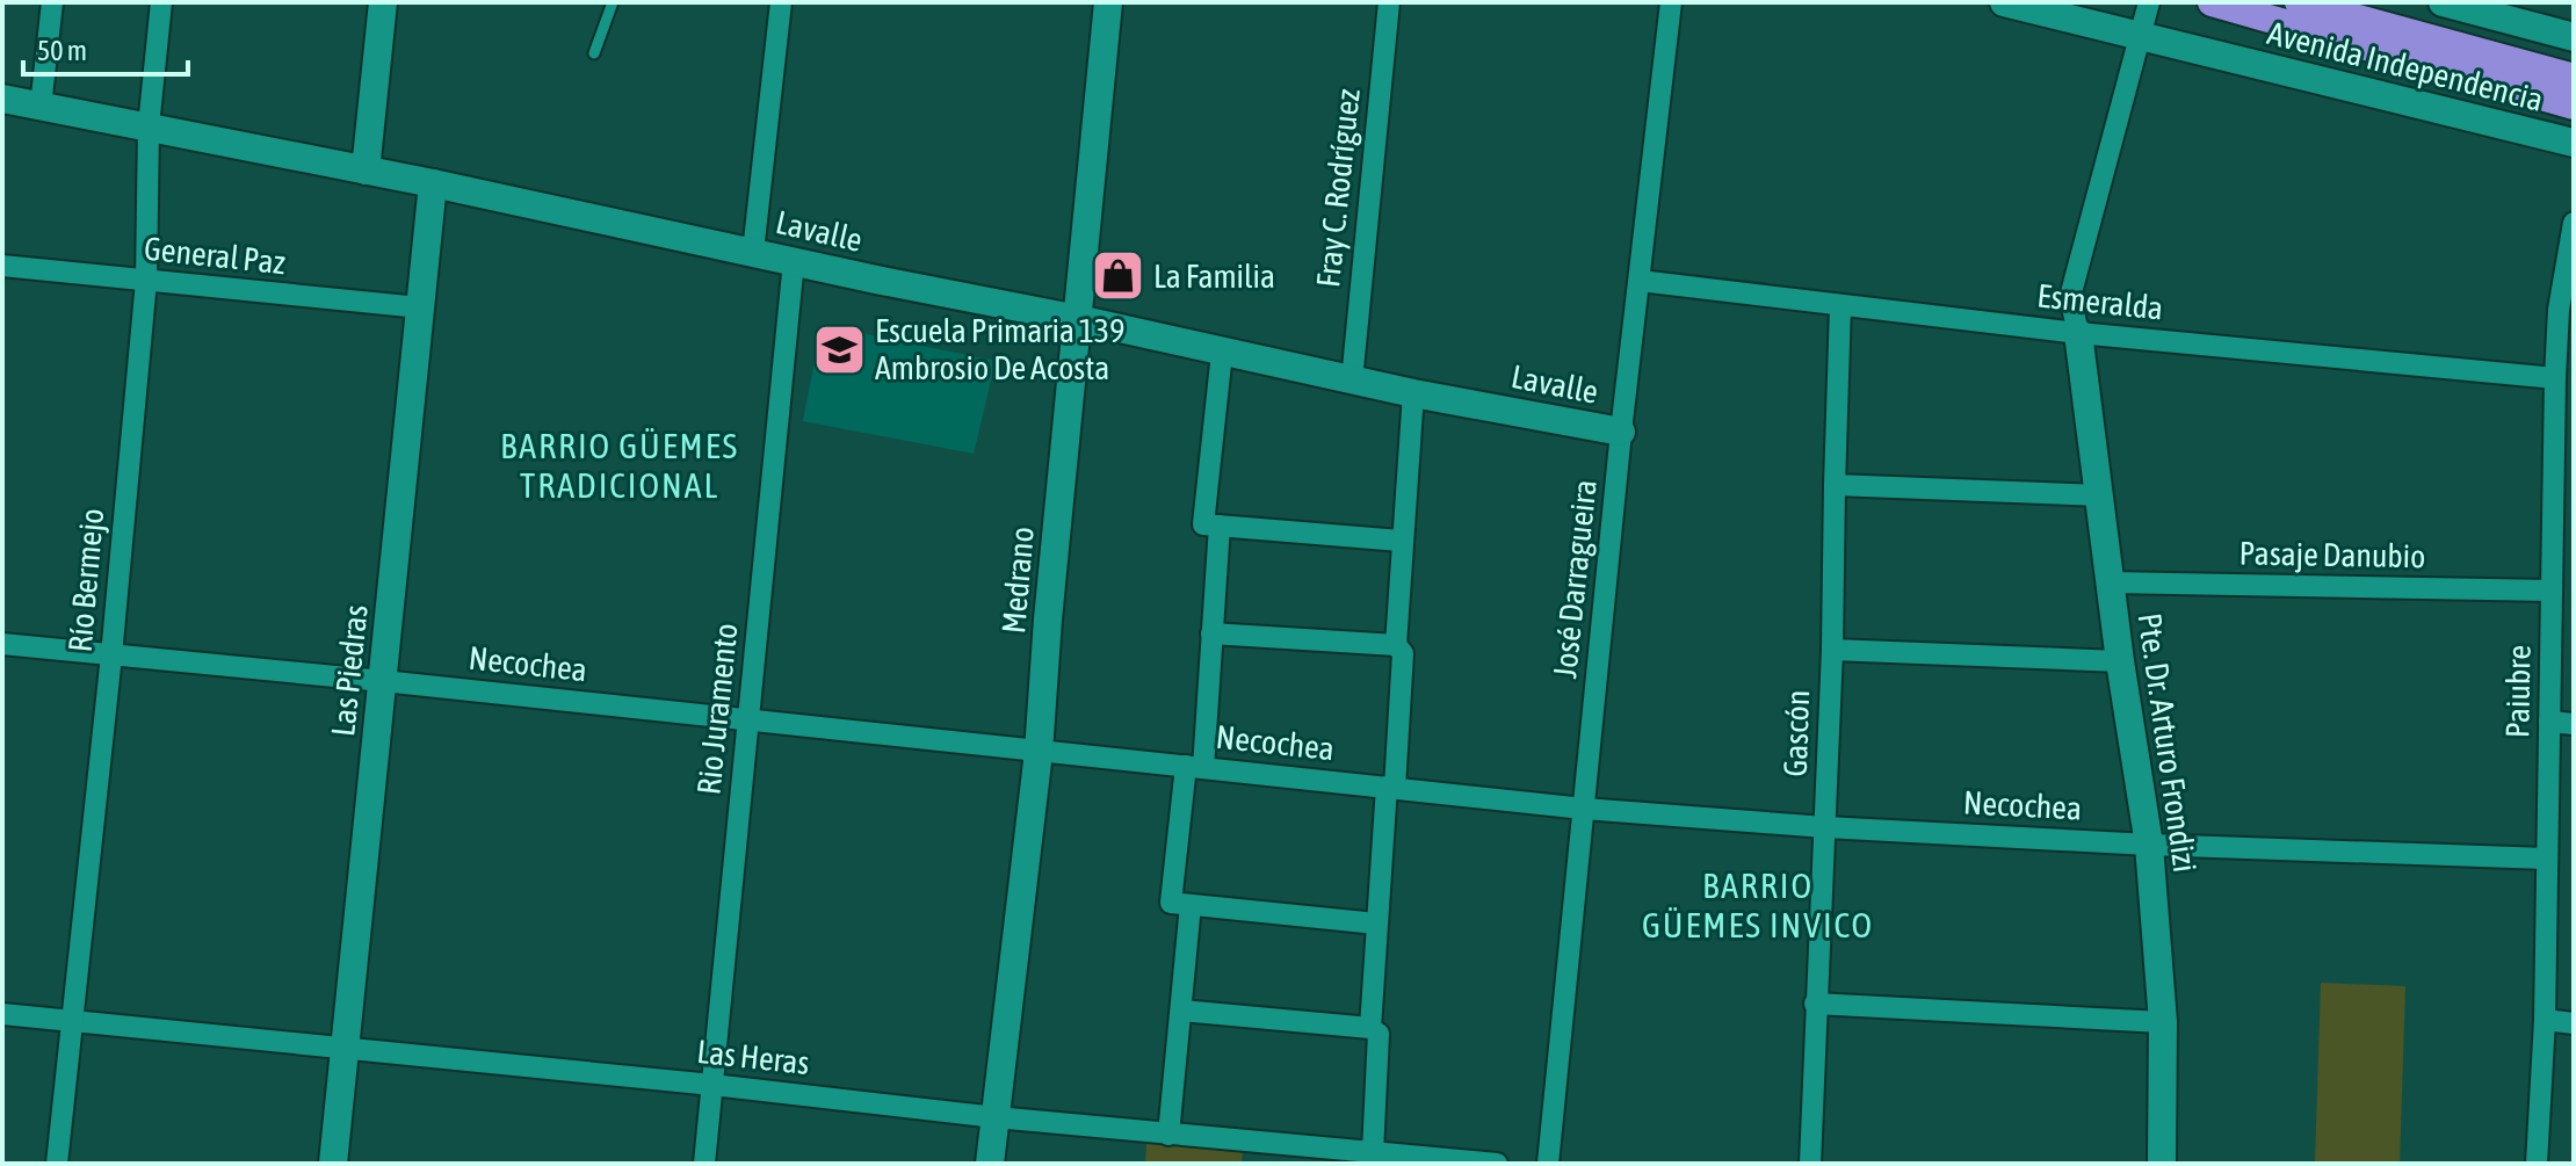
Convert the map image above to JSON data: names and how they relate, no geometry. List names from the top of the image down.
{
  "streets": {
    "highway": ["Avenida Independencia"],
    "street": [
      "Fray C. Rodríguez",
      "Lavalle",
      "General Paz",
      "Esmeralda",
      "Pasaje Danubio",
      "José Darragueira",
      "Río Bermejo",
      "Medrano",
      "Necochea",
      "Las Piedras",
      "Paiubre",
      "Rio Juramento",
      "Gascón",
      "Pte. Dr. Arturo Frondizi",
      "Las Heras"
    ]
  },
  "crossings": [
    ["Fray C. Rodríguez", "Lavalle"],
    ["Lavalle", "José Darragueira"],
    ["Lavalle", "Río Bermejo"],
    ["Lavalle", "Medrano"],
    ["Lavalle", "Las Piedras"],
    ["Lavalle", "Rio Juramento"],
    ["General Paz", "Río Bermejo"],
    ["General Paz", "Las Piedras"],
    ["Esmeralda", "José Darragueira"],
    ["Esmeralda", "Paiubre"],
    ["Esmeralda", "Gascón"],
    ["Esmeralda", "Pte. Dr. Arturo Frondizi"],
    ["Pasaje Danubio", "Paiubre"],
    ["Pasaje Danubio", "Pte. Dr. Arturo Frondizi"],
    ["José Darragueira", "Necochea"],
    ["Río Bermejo", "Necochea"],
    ["Río Bermejo", "Las Heras"],
    ["Medrano", "Necochea"],
    ["Medrano", "Las Heras"],
    ["Necochea", "Las Piedras"],
    ["Necochea", "Paiubre"],
    ["Necochea", "Rio Juramento"],
    ["Necochea", "Gascón"],
    ["Necochea", "Pte. Dr. Arturo Frondizi"],
    ["Las Piedras", "Las Heras"],
    ["Rio Juramento", "Las Heras"]
  ],
  "districts": ["BARRIO GÜEMES TRADICIONAL", "BARRIO GÜEMES INVICO"],
  "places": {
    "shop": ["La Familia"],
    "school or university": ["Escuela Primaria 139 Ambrosio De Acosta"]
  },
  "scale_bar": "50 m"
}
